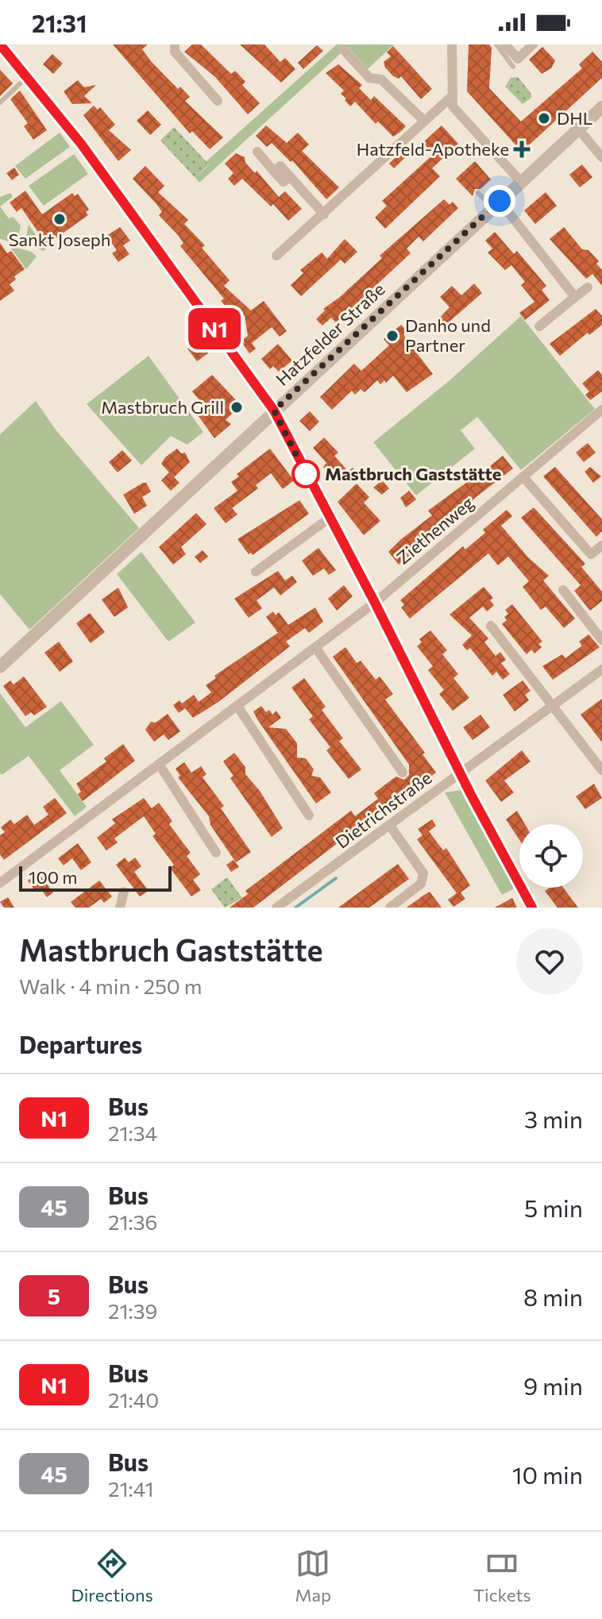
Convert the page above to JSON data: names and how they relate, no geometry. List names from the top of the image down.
{
  "streets": {
    "street": ["Hatzfelder Straße", "Ziethenweg", "Dietrichstraße"]
  },
  "places": {
    "other": [
      "DHL",
      "Sankt Joseph",
      "Danho und Partner",
      "Mastbruch Grill",
      "Mastbruch Gaststätte"
    ],
    "health": ["Hatzfeld-Apotheke"]
  },
  "lines": ["bus line N1"],
  "scale_bar": "100 m",
  "page": {
    "status": "21:31",
    "on_map": "N1",
    "scale": "100 m",
    "heading": [
      ["Mastbruch Gaststätte", "Walk · 4 min · 250 m"],
      "Departures"
    ],
    "list": [
      {
        "mark": "N1",
        "name": "Bus",
        "note": "21:34",
        "value": "3 min"
      },
      {
        "mark": "45",
        "name": "Bus",
        "note": "21:36",
        "value": "5 min"
      },
      {
        "mark": "5",
        "name": "Bus",
        "note": "21:39",
        "value": "8 min"
      },
      {
        "mark": "N1",
        "name": "Bus",
        "note": "21:40",
        "value": "9 min"
      },
      {
        "mark": "45",
        "name": "Bus",
        "note": "21:41",
        "value": "10 min"
      }
    ],
    "tabs": ["Directions", "Map", "Tickets"]
  }
}
